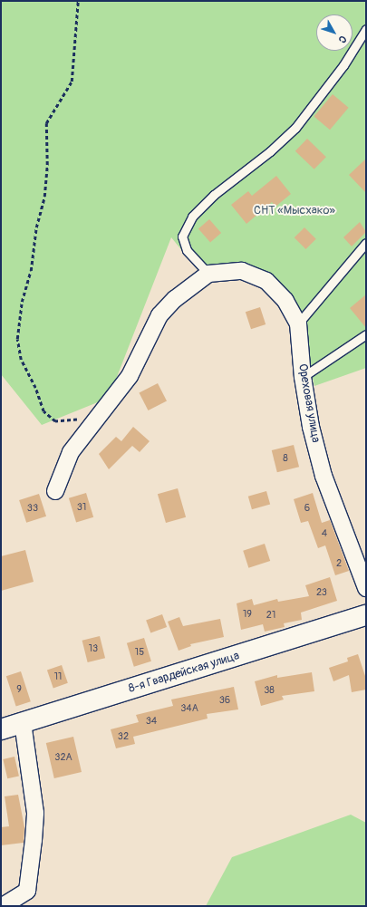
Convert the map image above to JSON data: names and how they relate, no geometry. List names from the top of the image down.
{
  "streets": {
    "street": ["Ореховая улица", "8-я Гвардейская улица"]
  },
  "parks": ["СНТ «Мысхако»"],
  "house_numbers": [
    "8",
    "31",
    "33",
    "6",
    "4",
    "2",
    "23",
    "19",
    "21",
    "13",
    "15",
    "11",
    "9",
    "38",
    "36",
    "34А",
    "34",
    "32",
    "32А"
  ],
  "north": "bottom right"
}
